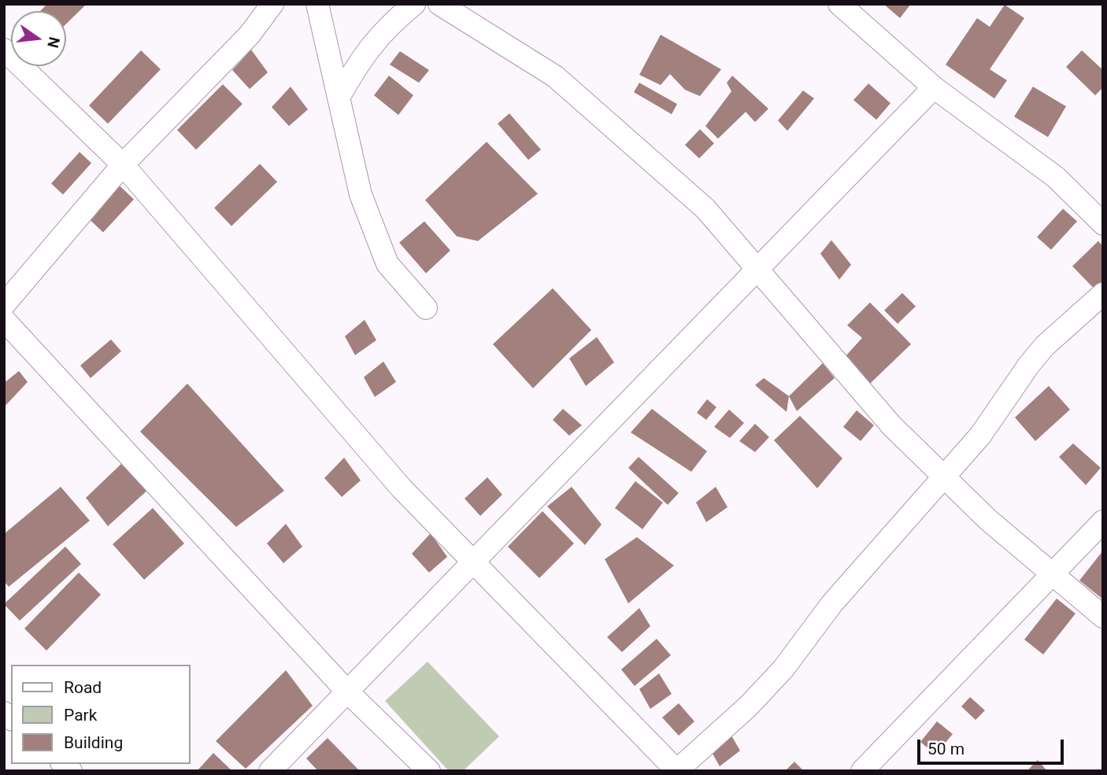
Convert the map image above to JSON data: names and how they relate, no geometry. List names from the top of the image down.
{
  "legend": ["Road", "Park", "Building"],
  "scale_bar": "50 m",
  "north": "right"
}
